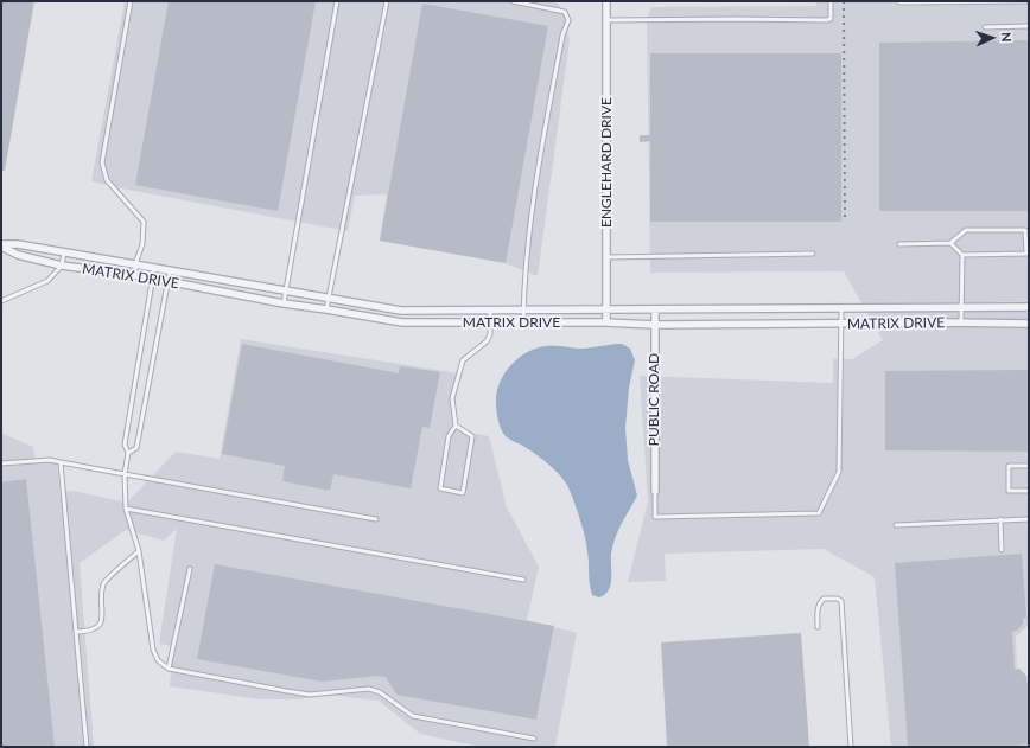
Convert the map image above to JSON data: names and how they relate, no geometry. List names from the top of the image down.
{
  "streets": {
    "street": ["ENGLEHARD DRIVE", "MATRIX DRIVE", "PUBLIC ROAD"]
  },
  "crossings": [
    ["ENGLEHARD DRIVE", "MATRIX DRIVE"],
    ["MATRIX DRIVE", "PUBLIC ROAD"]
  ],
  "north": "right"
}
